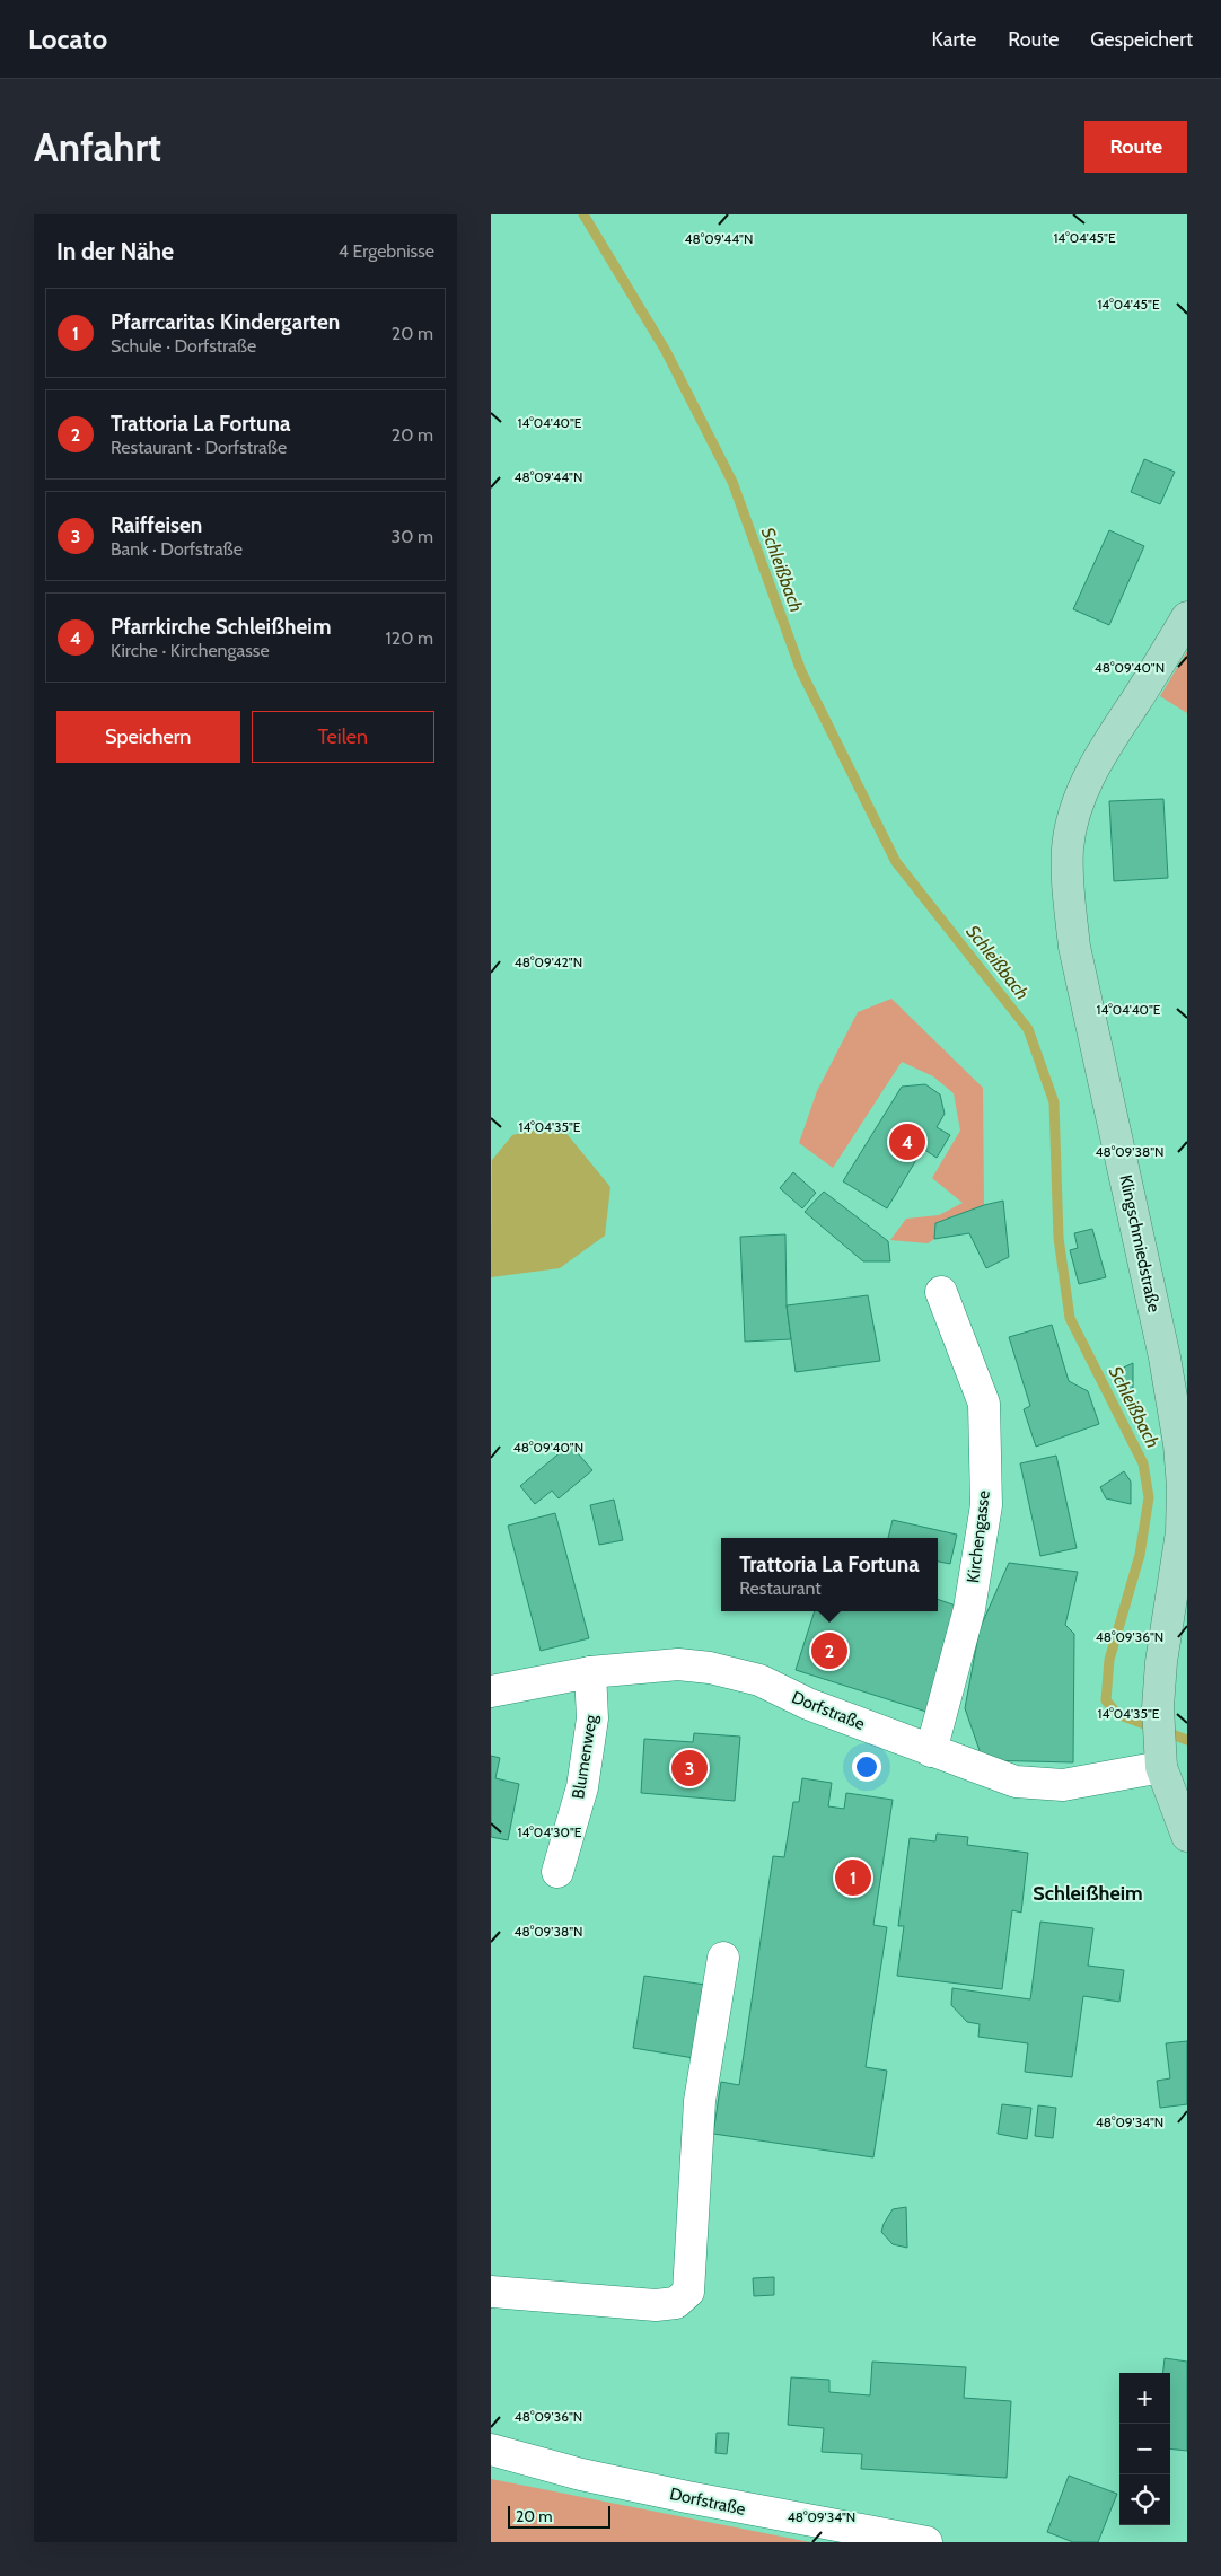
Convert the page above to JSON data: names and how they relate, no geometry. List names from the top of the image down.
{
  "streets": {
    "main road": ["Klingschmiedstraße"],
    "street": ["Kirchengasse", "Dorfstraße", "Blumenweg"]
  },
  "crossings": [
    ["Klingschmiedstraße", "Dorfstraße"],
    ["Kirchengasse", "Dorfstraße"],
    ["Dorfstraße", "Blumenweg"]
  ],
  "districts": ["Schleißheim"],
  "water": ["Schleißbach"],
  "scale_bar": "20 m",
  "page": {
    "header": "Locato",
    "nav": ["Karte", "Route", "Gespeichert"],
    "buttons": [
      "Route",
      ["Speichern", "Teilen"]
    ],
    "title": "Anfahrt",
    "heading": ["In der Nähe", "4 Ergebnisse"],
    "list": [
      {
        "mark": "1",
        "name": "Pfarrcaritas Kindergarten",
        "note": "Schule · Dorfstraße",
        "value": "20 m"
      },
      {
        "mark": "2",
        "name": "Trattoria La Fortuna",
        "note": "Restaurant · Dorfstraße",
        "value": "20 m"
      },
      {
        "mark": "3",
        "name": "Raiffeisen",
        "note": "Bank · Dorfstraße",
        "value": "30 m"
      },
      {
        "mark": "4",
        "name": "Pfarrkirche Schleißheim",
        "note": "Kirche · Kirchengasse",
        "value": "120 m"
      }
    ],
    "pins": [
      "4",
      "2",
      "3",
      "1"
    ],
    "popup": ["Trattoria La Fortuna", "Restaurant"],
    "map_buttons": ["+", "−"],
    "scale": "20 m"
  },
  "coordinates": [
    "14°04'45\"E",
    "48°09'44\"N",
    "14°04'40\"E",
    "48°09'40\"N",
    "48°09'42\"N",
    "14°04'35\"E",
    "48°09'38\"N",
    "48°09'36\"N",
    "14°04'30\"E",
    "48°09'34\"N"
  ]
}
